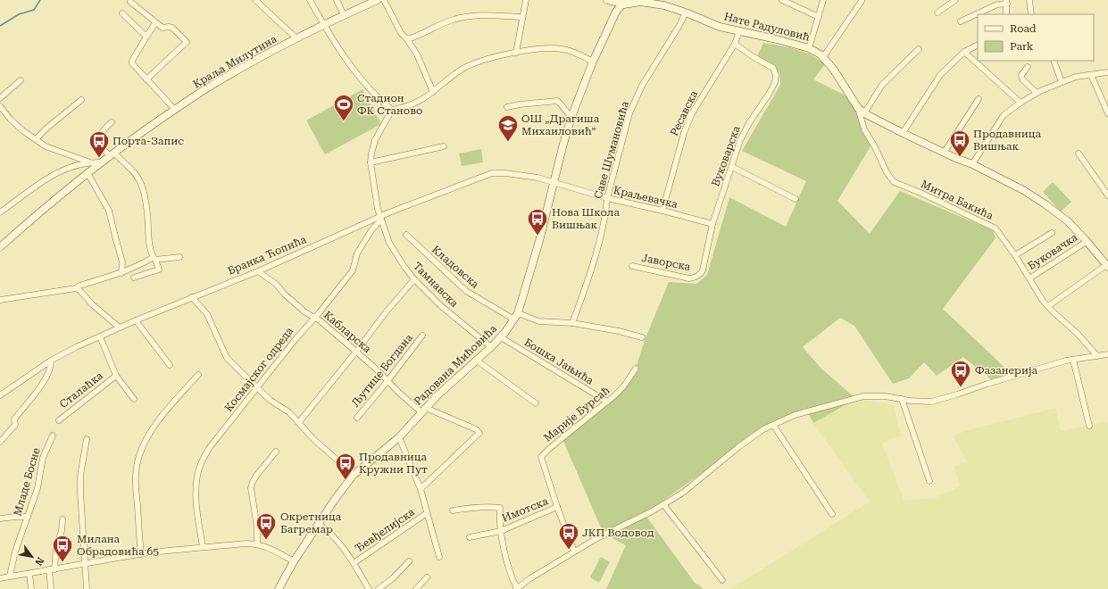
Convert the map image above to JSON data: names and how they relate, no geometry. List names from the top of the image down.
{
  "streets": {
    "street": [
      "Нате Радуловић",
      "Краља Милутина",
      "Ресавска",
      "Саве Шумановића",
      "Вуковарска",
      "Краљевачка",
      "Митра Бакића",
      "Буковачка",
      "Бранка Ћопића",
      "Јаворска",
      "Кладовска",
      "Тамнавска",
      "Кабларска",
      "Бошка Јањића",
      "Радована Мићовића",
      "Космајског одреда",
      "Љутице Богдана",
      "Сталаћка",
      "Марије Бурсаћ",
      "Младе Босне",
      "Имотска",
      "Ђевђелијска"
    ]
  },
  "crossings": [
    ["Нате Радуловић", "Ресавска"],
    ["Нате Радуловић", "Саве Шумановића"],
    ["Нате Радуловић", "Митра Бакића"],
    ["Нате Радуловић", "Буковачка"],
    ["Нате Радуловић", "Радована Мићовића"],
    ["Ресавска", "Вуковарска"],
    ["Ресавска", "Краљевачка"],
    ["Саве Шумановића", "Краљевачка"],
    ["Саве Шумановића", "Кладовска"],
    ["Вуковарска", "Краљевачка"],
    ["Вуковарска", "Јаворска"],
    ["Краљевачка", "Бранка Ћопића"],
    ["Краљевачка", "Радована Мићовића"],
    ["Митра Бакића", "Буковачка"],
    ["Бранка Ћопића", "Тамнавска"],
    ["Бранка Ћопића", "Кабларска"],
    ["Бранка Ћопића", "Радована Мићовића"],
    ["Бранка Ћопића", "Космајског одреда"],
    ["Кладовска", "Радована Мићовића"],
    ["Тамнавска", "Радована Мићовића"],
    ["Тамнавска", "Космајског одреда"],
    ["Кабларска", "Радована Мићовића"],
    ["Кабларска", "Космајског одреда"],
    ["Кабларска", "Љутице Богдана"],
    ["Бошка Јањића", "Радована Мићовића"],
    ["Бошка Јањића", "Марије Бурсаћ"],
    ["Марије Бурсаћ", "Имотска"]
  ],
  "places": {
    "sports": ["Стадион ФК Станово"],
    "school or university": ["ОШ „Драгиша Михаиловић”"],
    "bus stop": [
      "Продавница Вишњак",
      "Порта-Запис",
      "Нова Школа Вишњак",
      "Фазанерија",
      "Продавница Кружни Пут",
      "Окретница Багремар",
      "ЈКП Водовод",
      "Милана Обрадовића 65"
    ]
  },
  "legend": ["Road", "Park"],
  "north": "bottom right"
}
